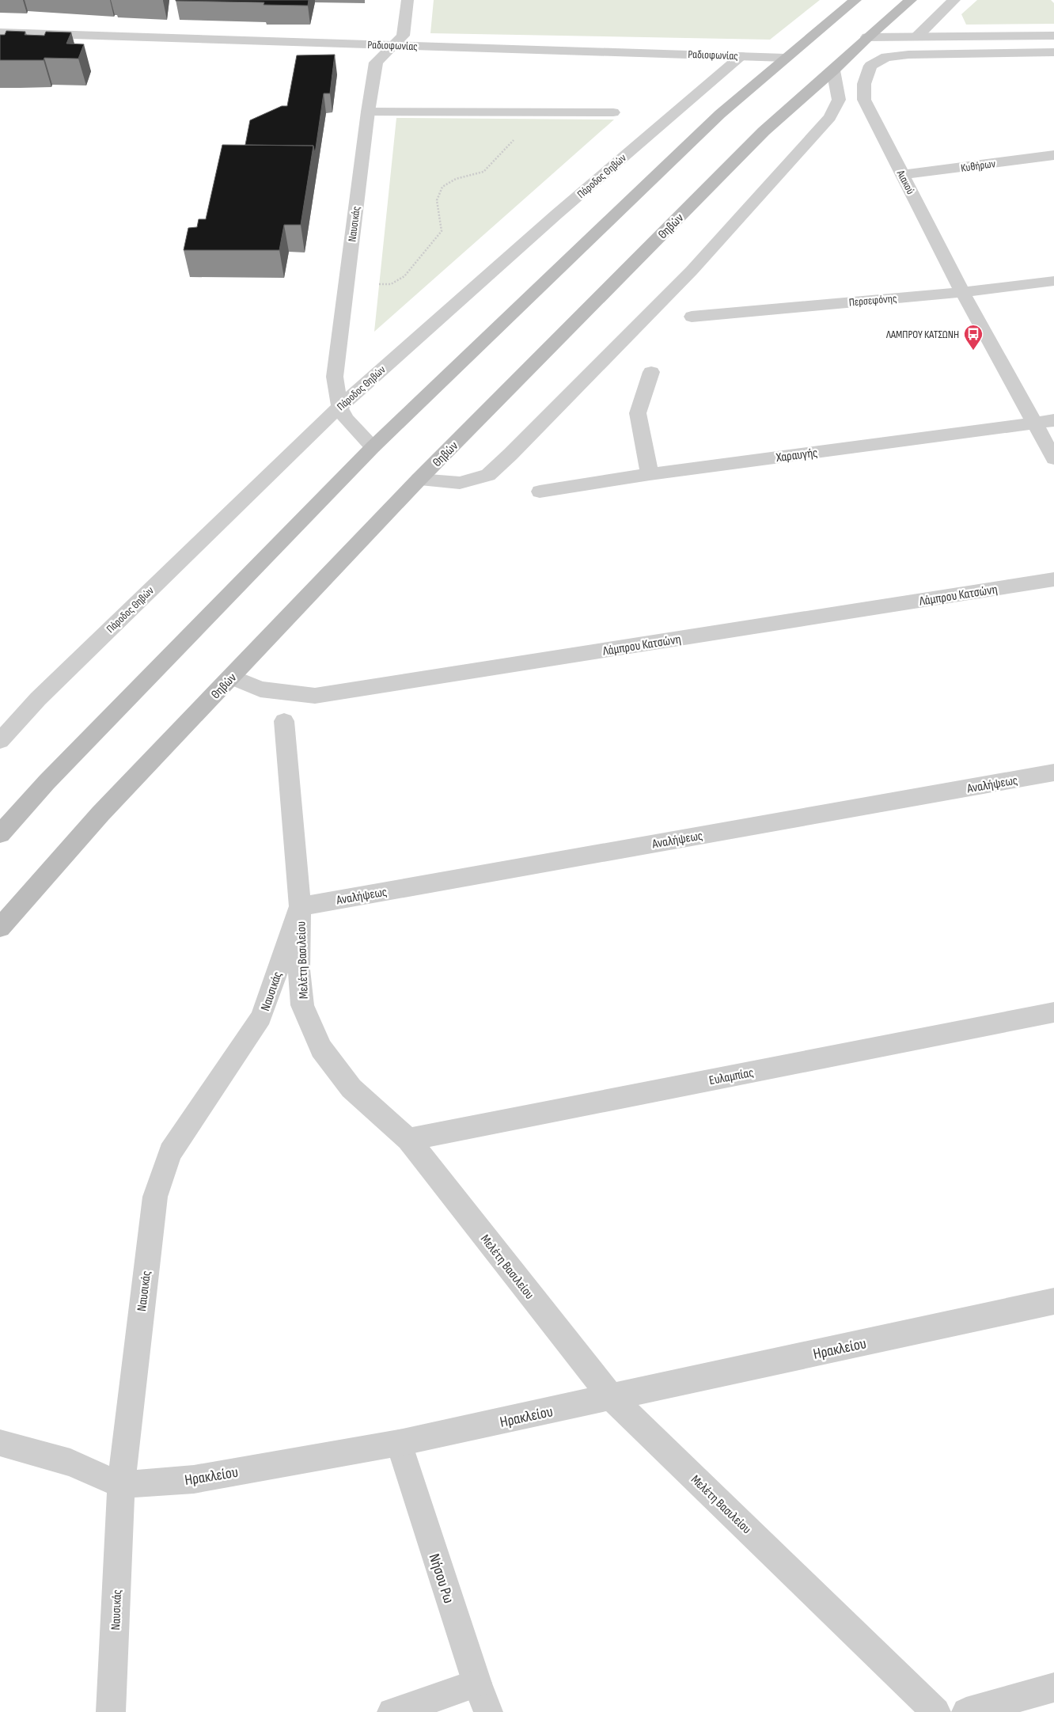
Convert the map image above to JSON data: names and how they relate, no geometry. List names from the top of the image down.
{
  "streets": {
    "main road": ["Θηβών"],
    "street": [
      "Ραδιοφωνίας",
      "Κυθήρων",
      "Πάροδος Θηβών",
      "Αιακού",
      "Ναυσικάς",
      "Περσεφόνης",
      "Χαραυγής",
      "Λάμπρου Κατσώνη",
      "Αναλήψεως",
      "Μελέτη Βασιλείου",
      "Ευλαμπίας",
      "Ηρακλείου",
      "Νήσου Ρω"
    ]
  },
  "crossings": [
    ["Ραδιοφωνίας", "Πάροδος Θηβών"],
    ["Ραδιοφωνίας", "Ναυσικάς"],
    ["Κυθήρων", "Αιακού"],
    ["Πάροδος Θηβών", "Ναυσικάς"],
    ["Αιακού", "Περσεφόνης"],
    ["Αιακού", "Χαραυγής"],
    ["Ναυσικάς", "Αναλήψεως"],
    ["Ναυσικάς", "Μελέτη Βασιλείου"],
    ["Ναυσικάς", "Ηρακλείου"],
    ["Θηβών", "Λάμπρου Κατσώνη"],
    ["Αναλήψεως", "Μελέτη Βασιλείου"],
    ["Μελέτη Βασιλείου", "Ευλαμπίας"],
    ["Μελέτη Βασιλείου", "Ηρακλείου"],
    ["Ηρακλείου", "Νήσου Ρω"]
  ],
  "places": {
    "bus stop": ["ΛΑΜΠΡΟΥ ΚΑΤΣΩΝΗ"]
  }
}
